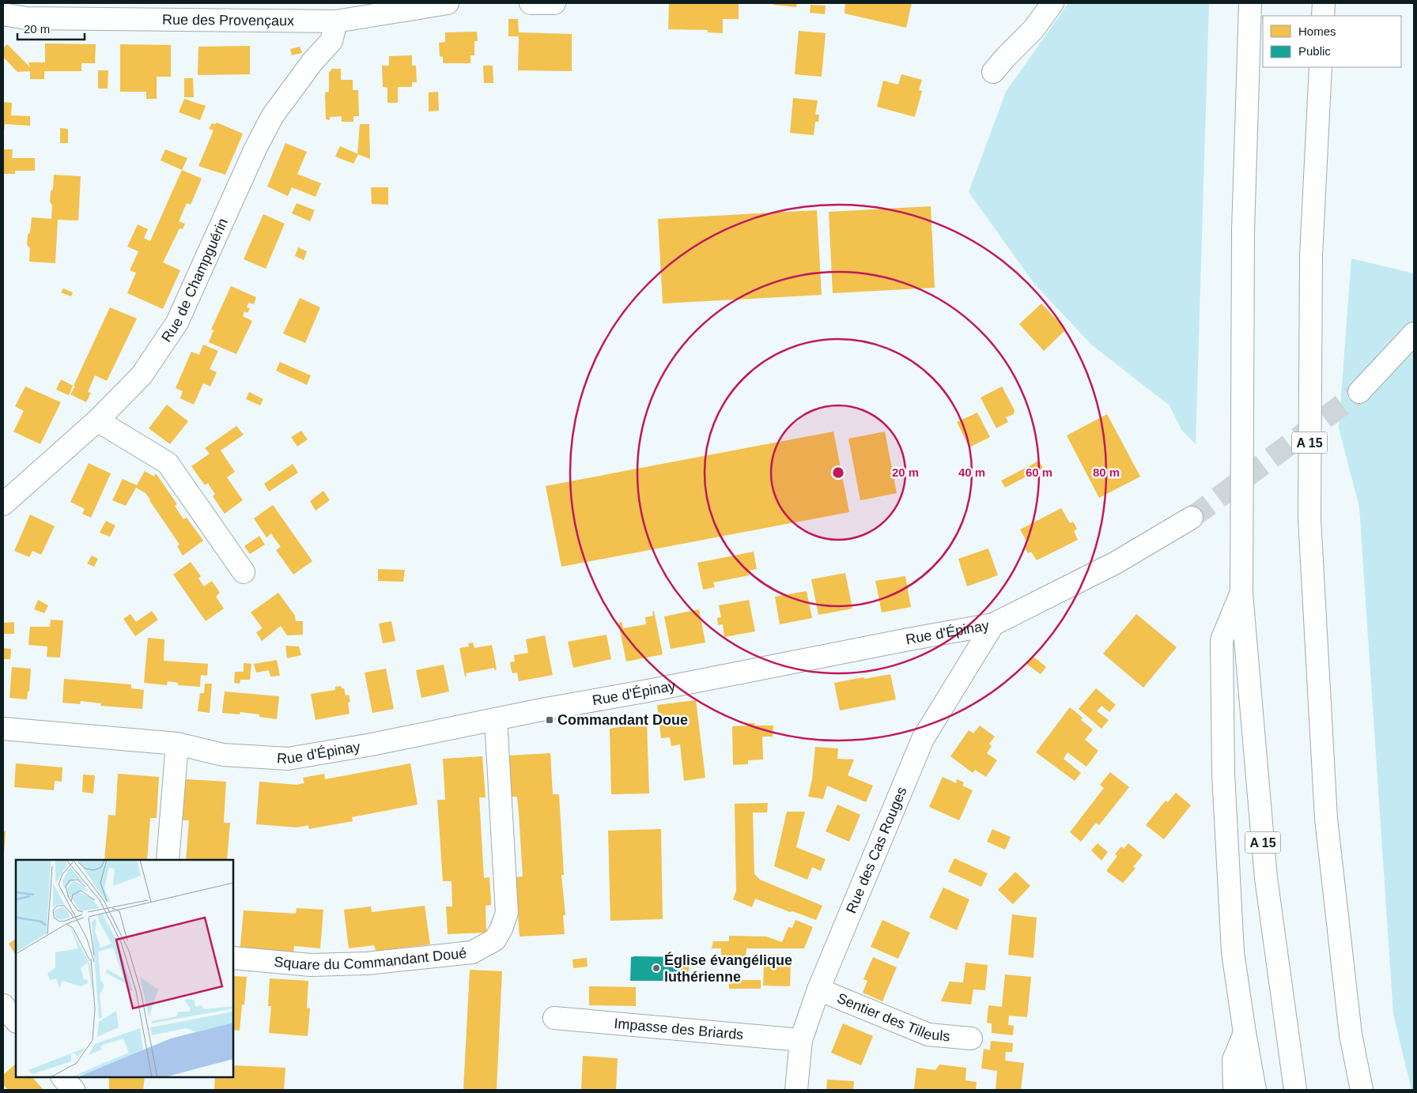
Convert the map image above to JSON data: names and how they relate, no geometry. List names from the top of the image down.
{
  "streets": {
    "main road": [
      "Rue des Provençaux",
      "Rue de Champguérin",
      "A 15",
      "Rue d'Épinay",
      "Rue des Cas Rouges",
      "Square du Commandant Doué",
      "Sentier des Tilleuls",
      "Impasse des Briards"
    ]
  },
  "crossings": [
    ["Rue des Provençaux", "Rue de Champguérin"],
    ["Rue d'Épinay", "Rue des Cas Rouges"],
    ["Rue d'Épinay", "Square du Commandant Doué"],
    ["Rue des Cas Rouges", "Sentier des Tilleuls"],
    ["Rue des Cas Rouges", "Impasse des Briards"]
  ],
  "places": {
    "transit": ["Commandant Doue"],
    "other": ["Église évangélique luthérienne"]
  },
  "legend": ["Homes", "Public"],
  "scale_bar": "20 m",
  "rings": [
    "20 m",
    "40 m",
    "60 m",
    "80 m"
  ]
}
